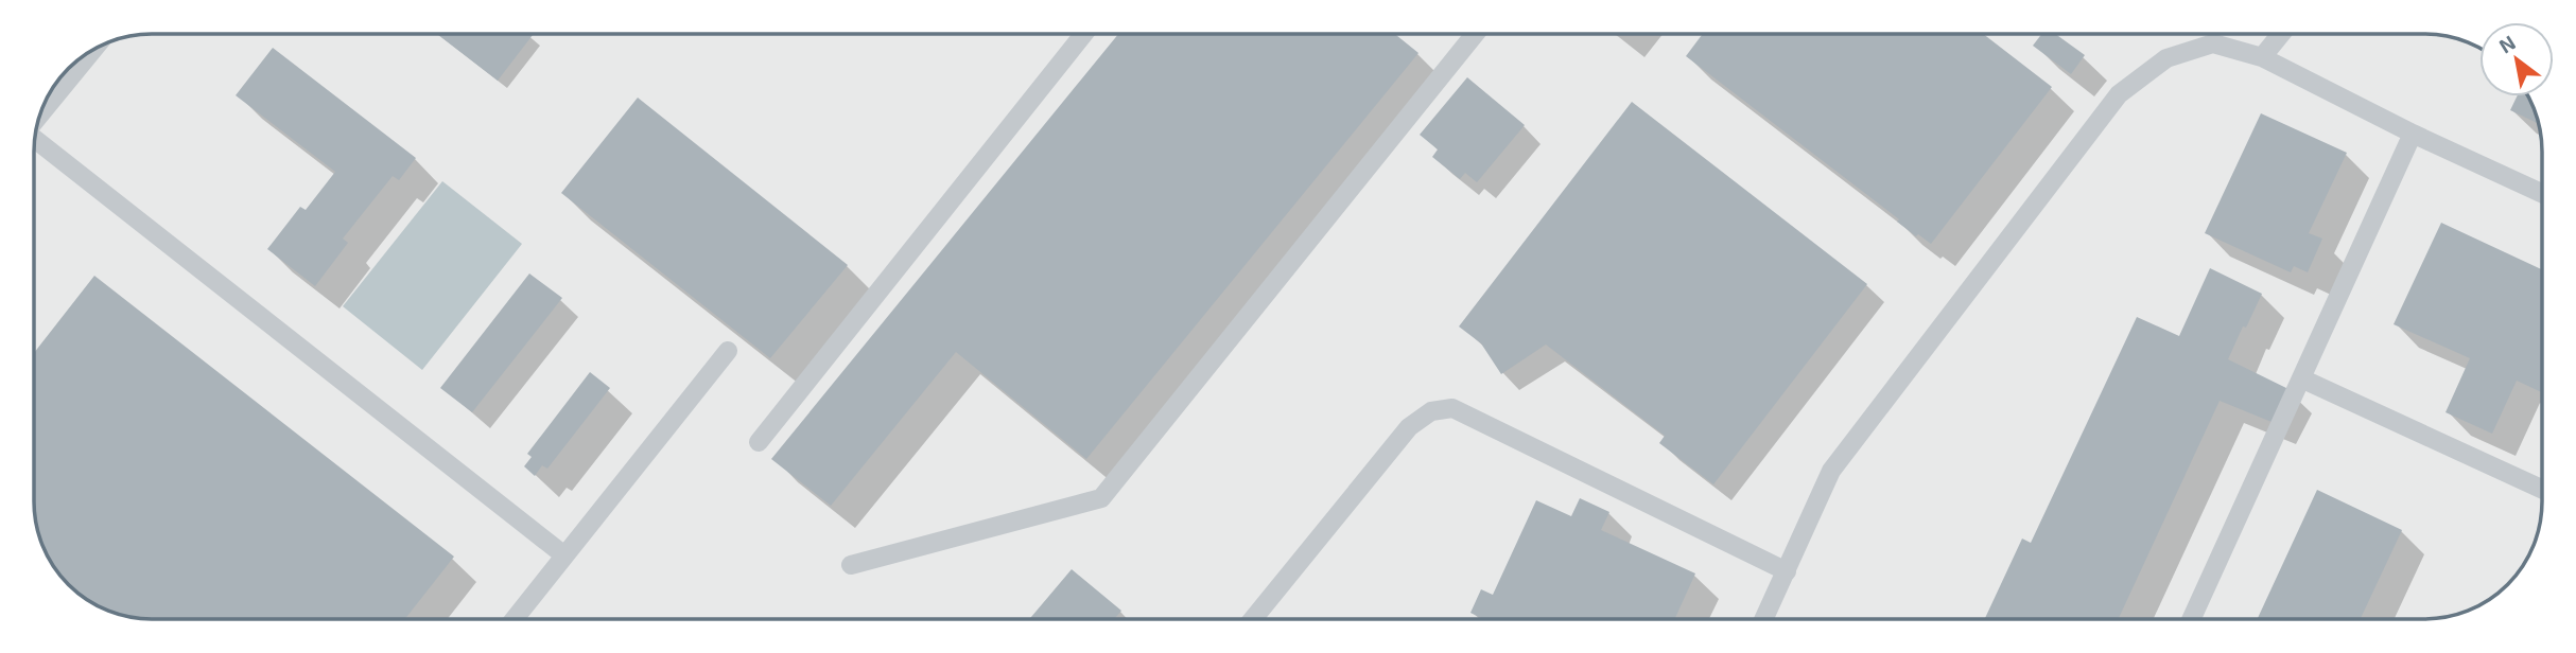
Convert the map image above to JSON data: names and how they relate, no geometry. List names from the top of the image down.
{
  "north": "top left"
}
